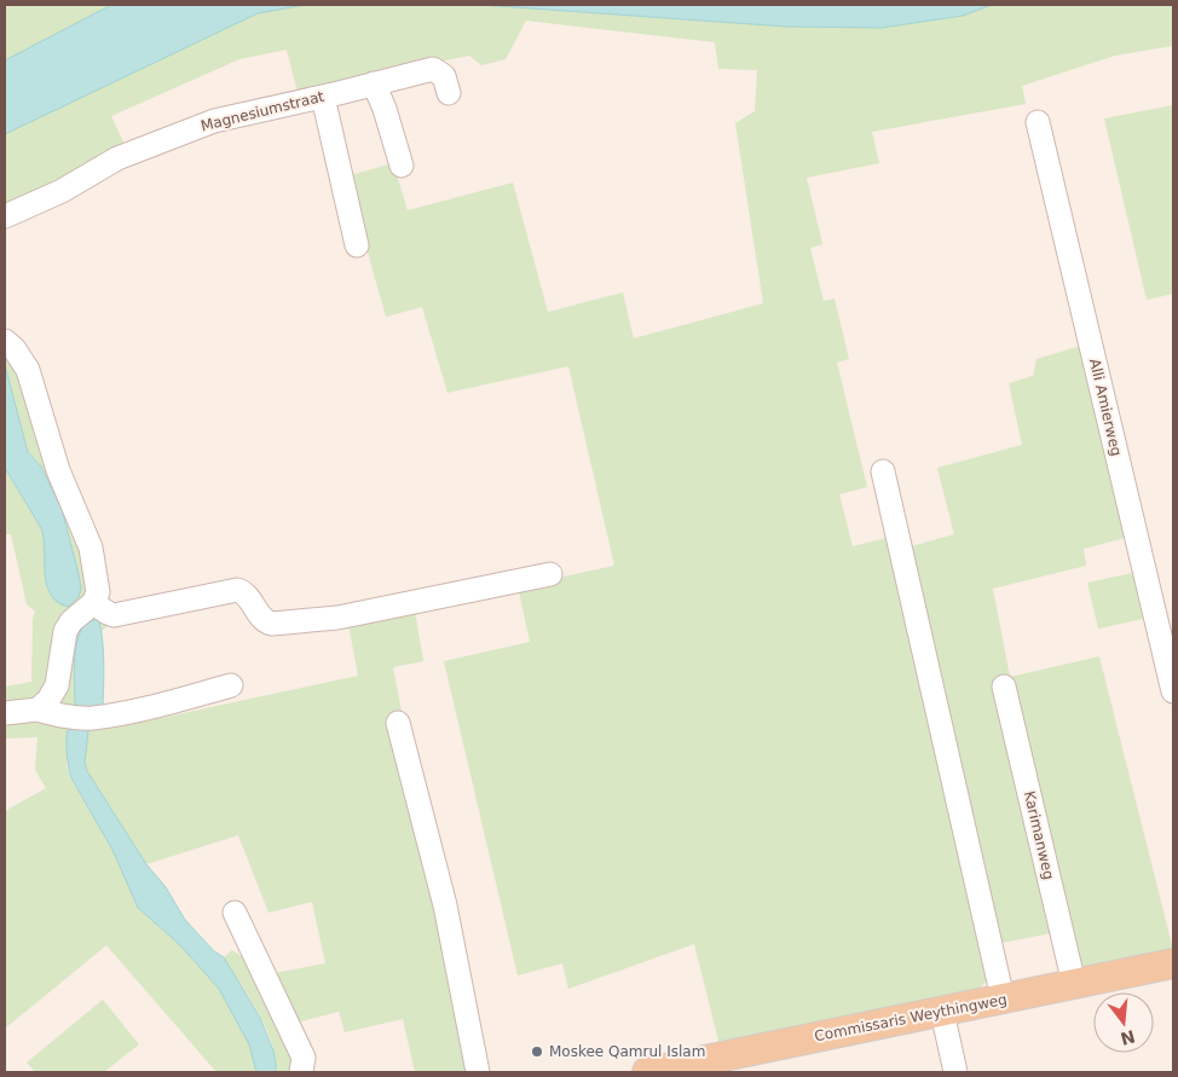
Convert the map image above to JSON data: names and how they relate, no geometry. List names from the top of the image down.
{
  "streets": {
    "main road": ["Commissaris Weythingweg"],
    "street": ["Magnesiumstraat", "Alli Amierweg", "Karimanweg"]
  },
  "crossings": [
    ["Karimanweg", "Commissaris Weythingweg"]
  ],
  "places": ["Moskee Qamrul Islam"],
  "north": "bottom"
}
